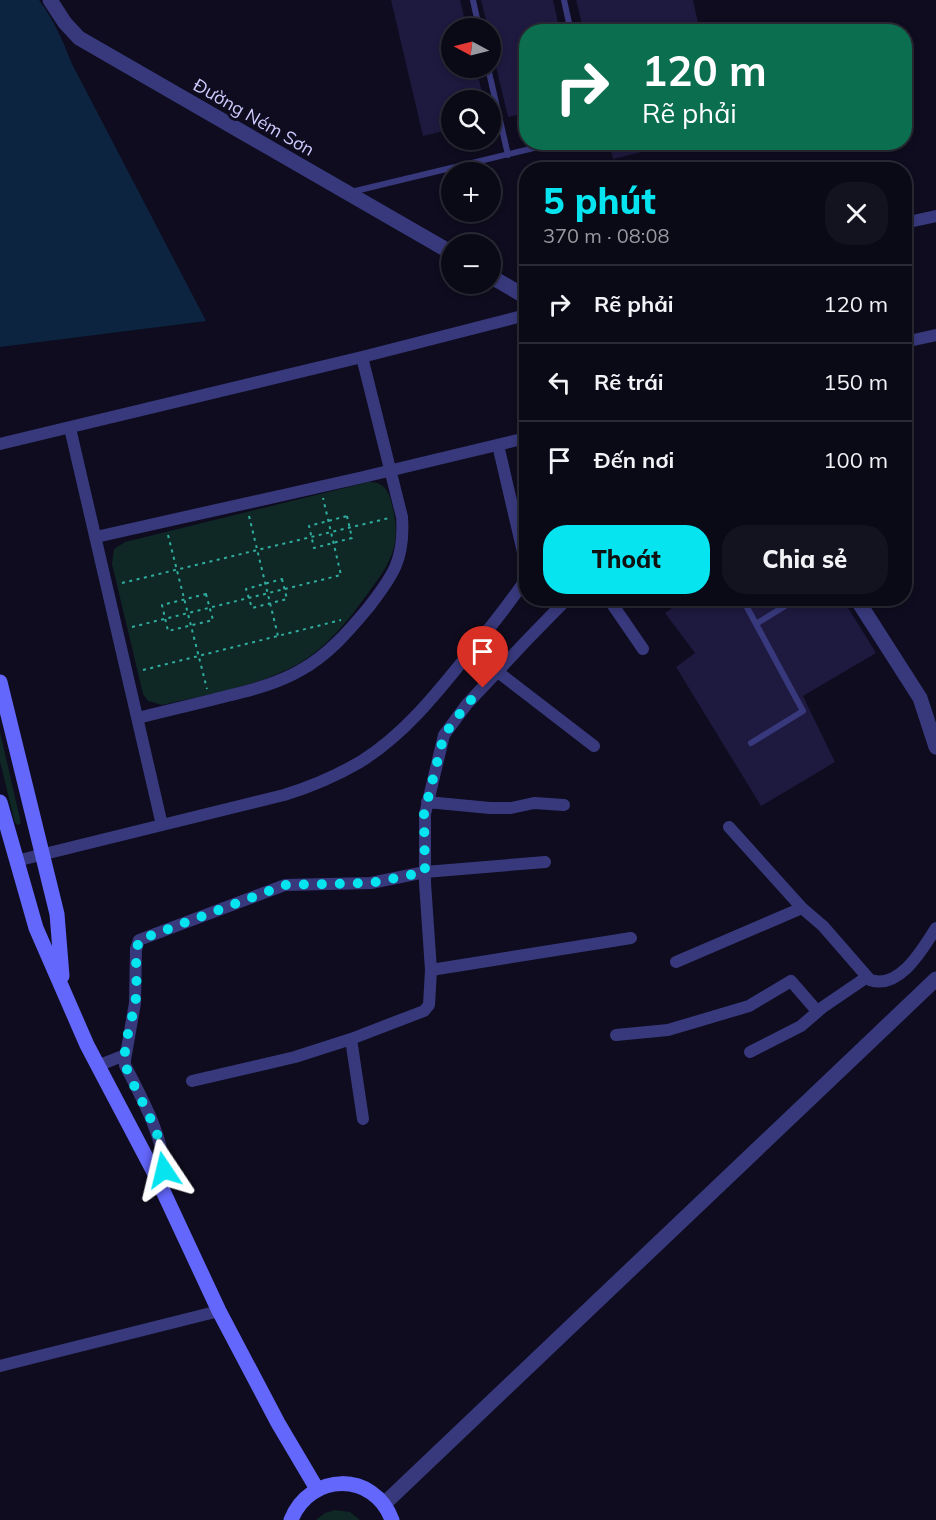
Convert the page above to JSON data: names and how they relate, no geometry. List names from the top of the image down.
{
  "streets": {
    "street": ["Đường Ném Sơn"]
  },
  "north": "left",
  "page": {
    "map_buttons": ["+", "−"],
    "turn": ["120 m", "Rẽ phải"],
    "heading": ["5 phút", "370 m · 08:08"],
    "list": [
      {
        "name": "Rẽ phải",
        "value": "120 m"
      },
      {
        "name": "Rẽ trái",
        "value": "150 m"
      },
      {
        "name": "Đến nơi",
        "value": "100 m"
      }
    ],
    "buttons": ["Thoát", "Chia sẻ"]
  }
}
